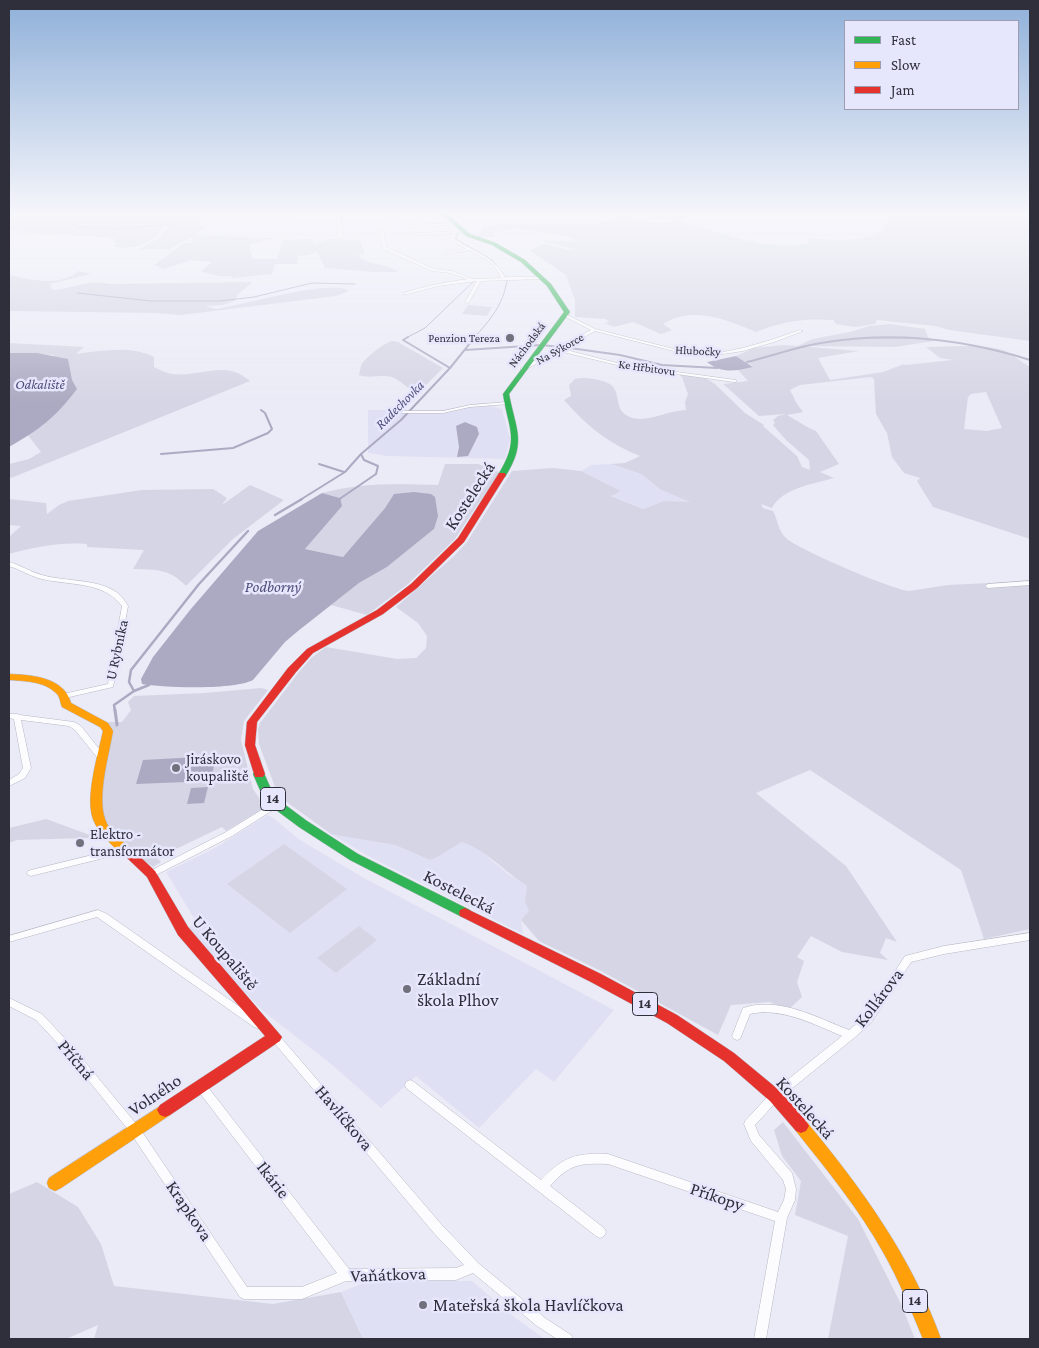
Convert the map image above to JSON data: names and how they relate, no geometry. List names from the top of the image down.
{
  "streets": {
    "main road": [
      "Náchodská",
      "Kostelecká",
      "14",
      "U Koupaliště",
      "Volného"
    ],
    "street": [
      "Na Sýkorce",
      "Hlubočky",
      "Ke Hřbitovu",
      "U Rybníka",
      "Kollárova",
      "Příčná",
      "Havlíčkova",
      "Ikárie",
      "Příkopy",
      "Krapkova",
      "Vaňátkova"
    ]
  },
  "crossings": [
    ["Náchodská", "Na Sýkorce"],
    ["Náchodská", "Kostelecká"],
    ["Na Sýkorce", "Hlubočky"],
    ["Na Sýkorce", "Ke Hřbitovu"],
    ["Kostelecká", "Kollárova"],
    ["U Rybníka", "U Koupaliště"],
    ["U Koupaliště", "Volného"],
    ["U Koupaliště", "Havlíčkova"],
    ["Kollárova", "Příkopy"],
    ["Příčná", "Volného"],
    ["Příčná", "Krapkova"],
    ["Volného", "Havlíčkova"],
    ["Volného", "Ikárie"],
    ["Volného", "Krapkova"],
    ["Havlíčkova", "Vaňátkova"],
    ["Ikárie", "Vaňátkova"],
    ["Krapkova", "Vaňátkova"]
  ],
  "water": ["Odkaliště", "Radechovka", "Podborný"],
  "places": [
    "Penzion Tereza",
    "Jiráskovo koupaliště",
    "Elektro - transformátor",
    "Základní škola Plhov",
    "Mateřská škola Havlíčkova"
  ],
  "legend": ["Fast", "Slow", "Jam"]
}
